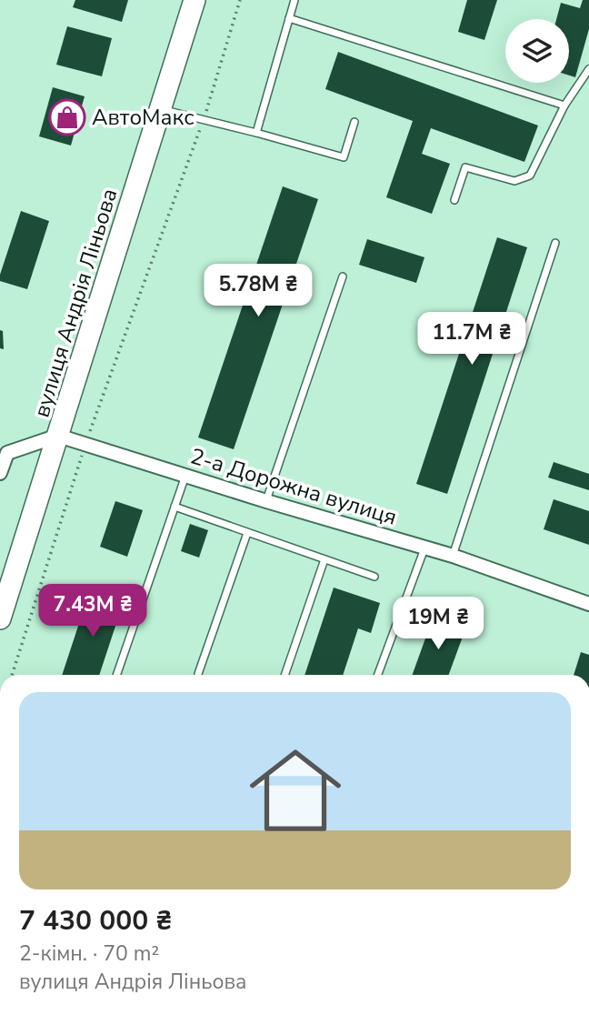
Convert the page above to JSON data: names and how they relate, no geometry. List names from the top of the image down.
{
  "streets": {
    "main road": ["вулиця Андрія Ліньова"],
    "street": ["2-а Дорожна вулиця"]
  },
  "crossings": [
    ["вулиця Андрія Ліньова", "2-а Дорожна вулиця"]
  ],
  "places": {
    "shop": ["АвтоМакс"]
  },
  "page": {
    "price": [
      "5.78M ₴",
      "11.7M ₴",
      "7.43M ₴",
      "19M ₴"
    ],
    "list": [
      {
        "name": "7 430 000 ₴",
        "note": "2-кімн. · 70 m² · вулиця Андрія Ліньова"
      }
    ]
  }
}
